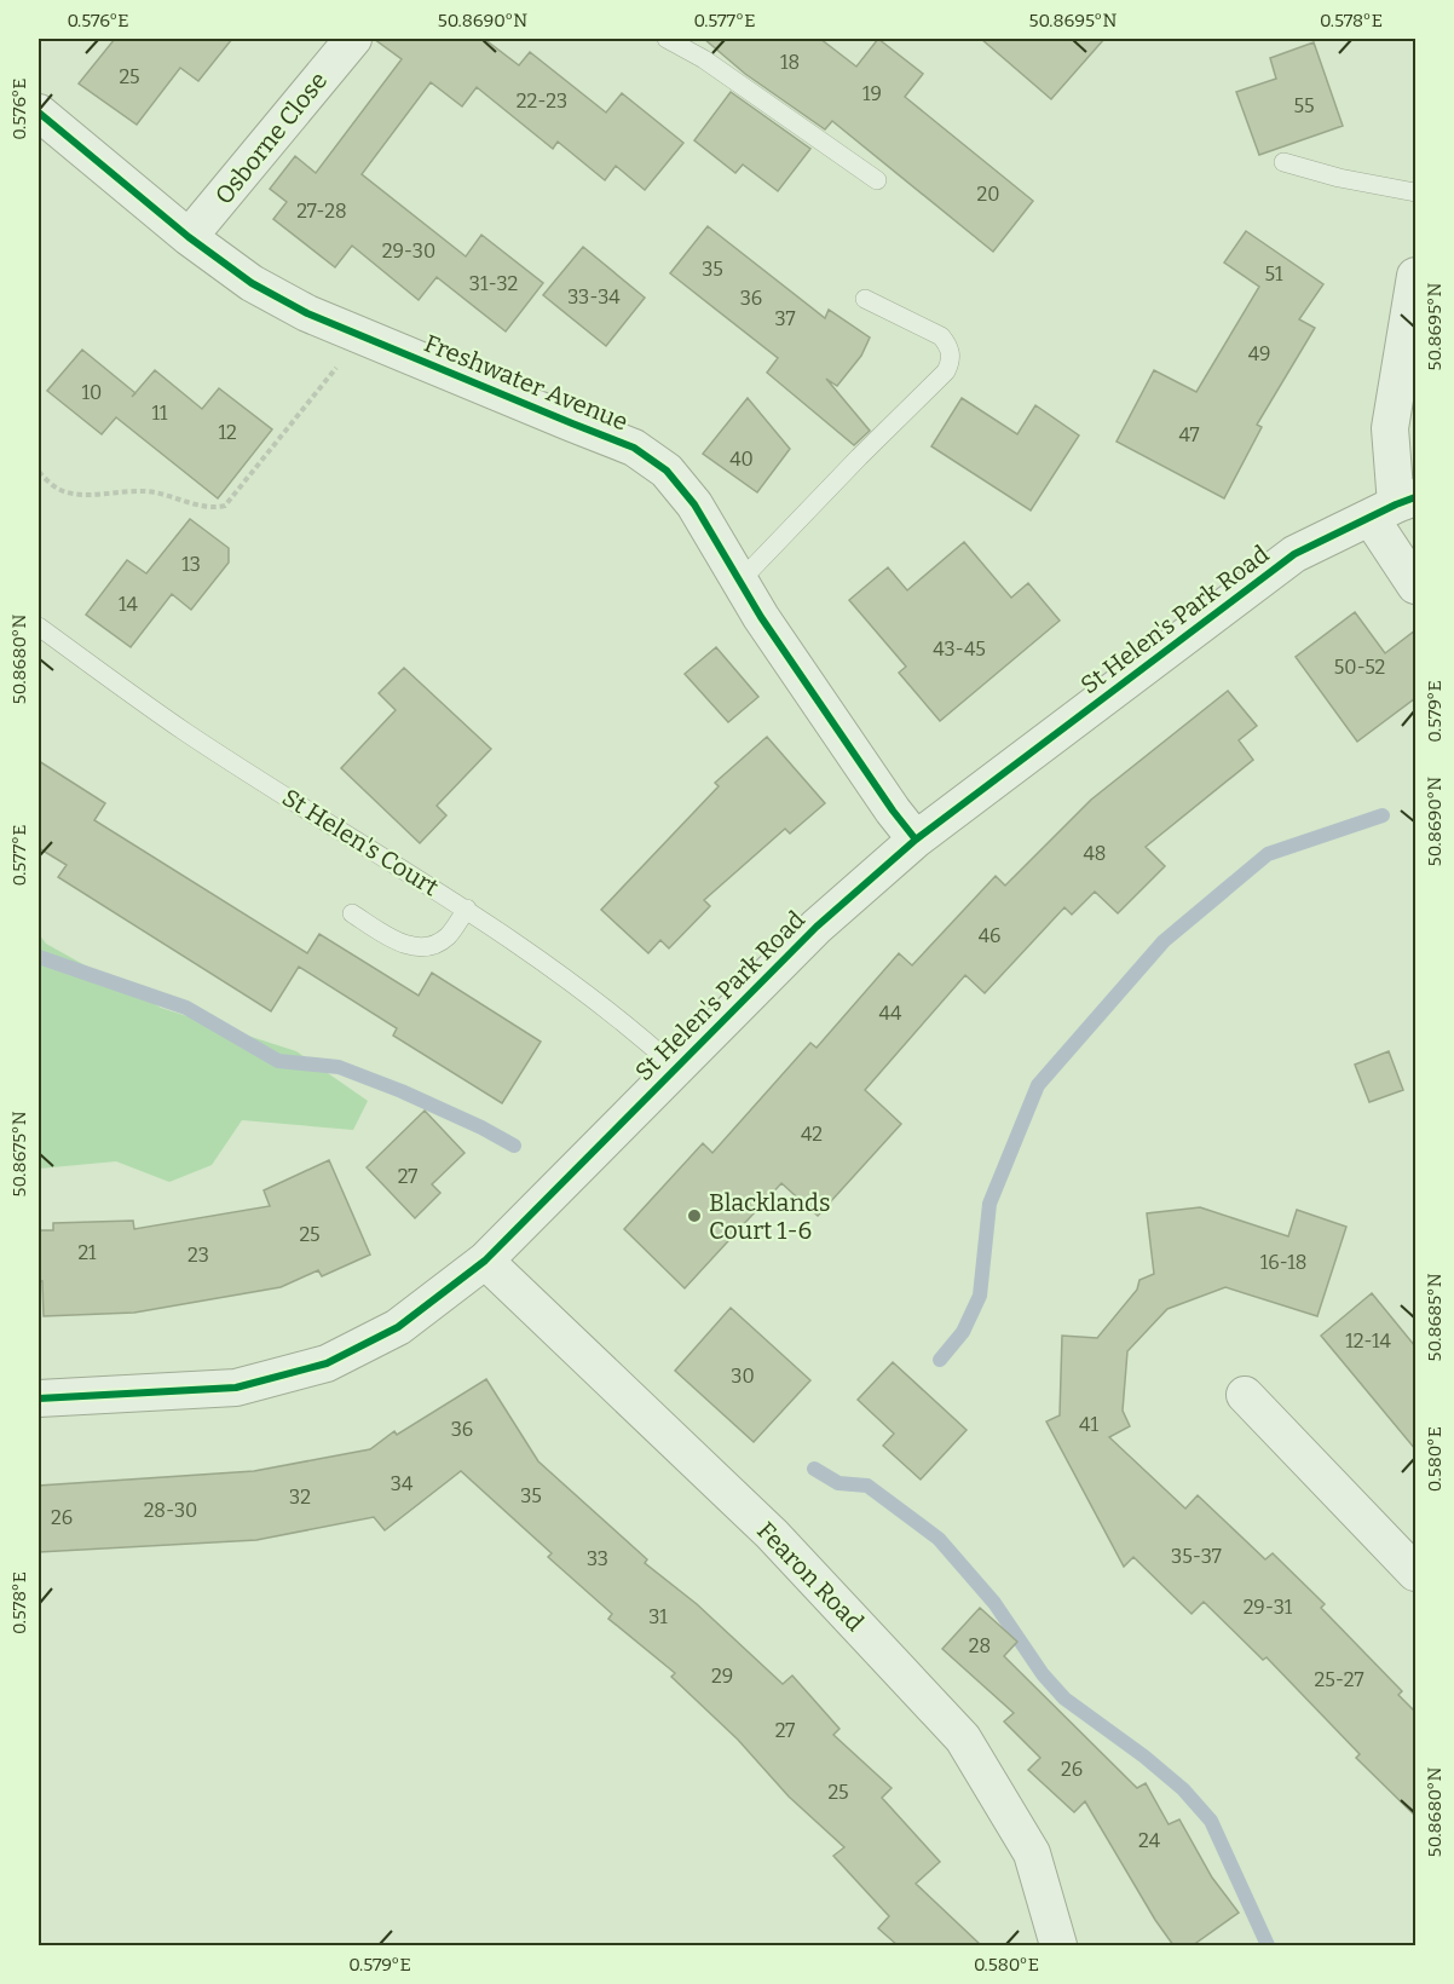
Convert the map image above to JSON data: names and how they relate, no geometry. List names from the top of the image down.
{
  "streets": {
    "street": [
      "Osborne Close",
      "Freshwater Avenue",
      "St Helen's Park Road",
      "Fearon Road"
    ],
    "lane": ["St Helen's Court"]
  },
  "crossings": [
    ["Osborne Close", "Freshwater Avenue"],
    ["Freshwater Avenue", "St Helen's Park Road"],
    ["St Helen's Park Road", "St Helen's Court"],
    ["St Helen's Park Road", "Fearon Road"]
  ],
  "places": ["Blacklands Court 1-6"],
  "house_numbers": [
    "18",
    "25",
    "19",
    "22-23",
    "55",
    "20",
    "27-28",
    "29-30",
    "35",
    "51",
    "31-32",
    "33-34",
    "36",
    "37",
    "49",
    "10",
    "11",
    "12",
    "47",
    "40",
    "13",
    "14",
    "43-45",
    "50-52",
    "48",
    "46",
    "44",
    "42",
    "27",
    "25",
    "21",
    "23",
    "16-18",
    "12-14",
    "30",
    "41",
    "36",
    "34",
    "35",
    "32",
    "28-30",
    "26",
    "35-37",
    "33",
    "29-31",
    "31",
    "28",
    "29",
    "25-27",
    "27",
    "26",
    "25",
    "24"
  ],
  "coordinates": [
    "0.576°E",
    "50.8690°N",
    "0.577°E",
    "50.8695°N",
    "0.578°E",
    "50.8680°N",
    "0.579°E",
    "50.8675°N",
    "50.8685°N",
    "0.580°E"
  ]
}
